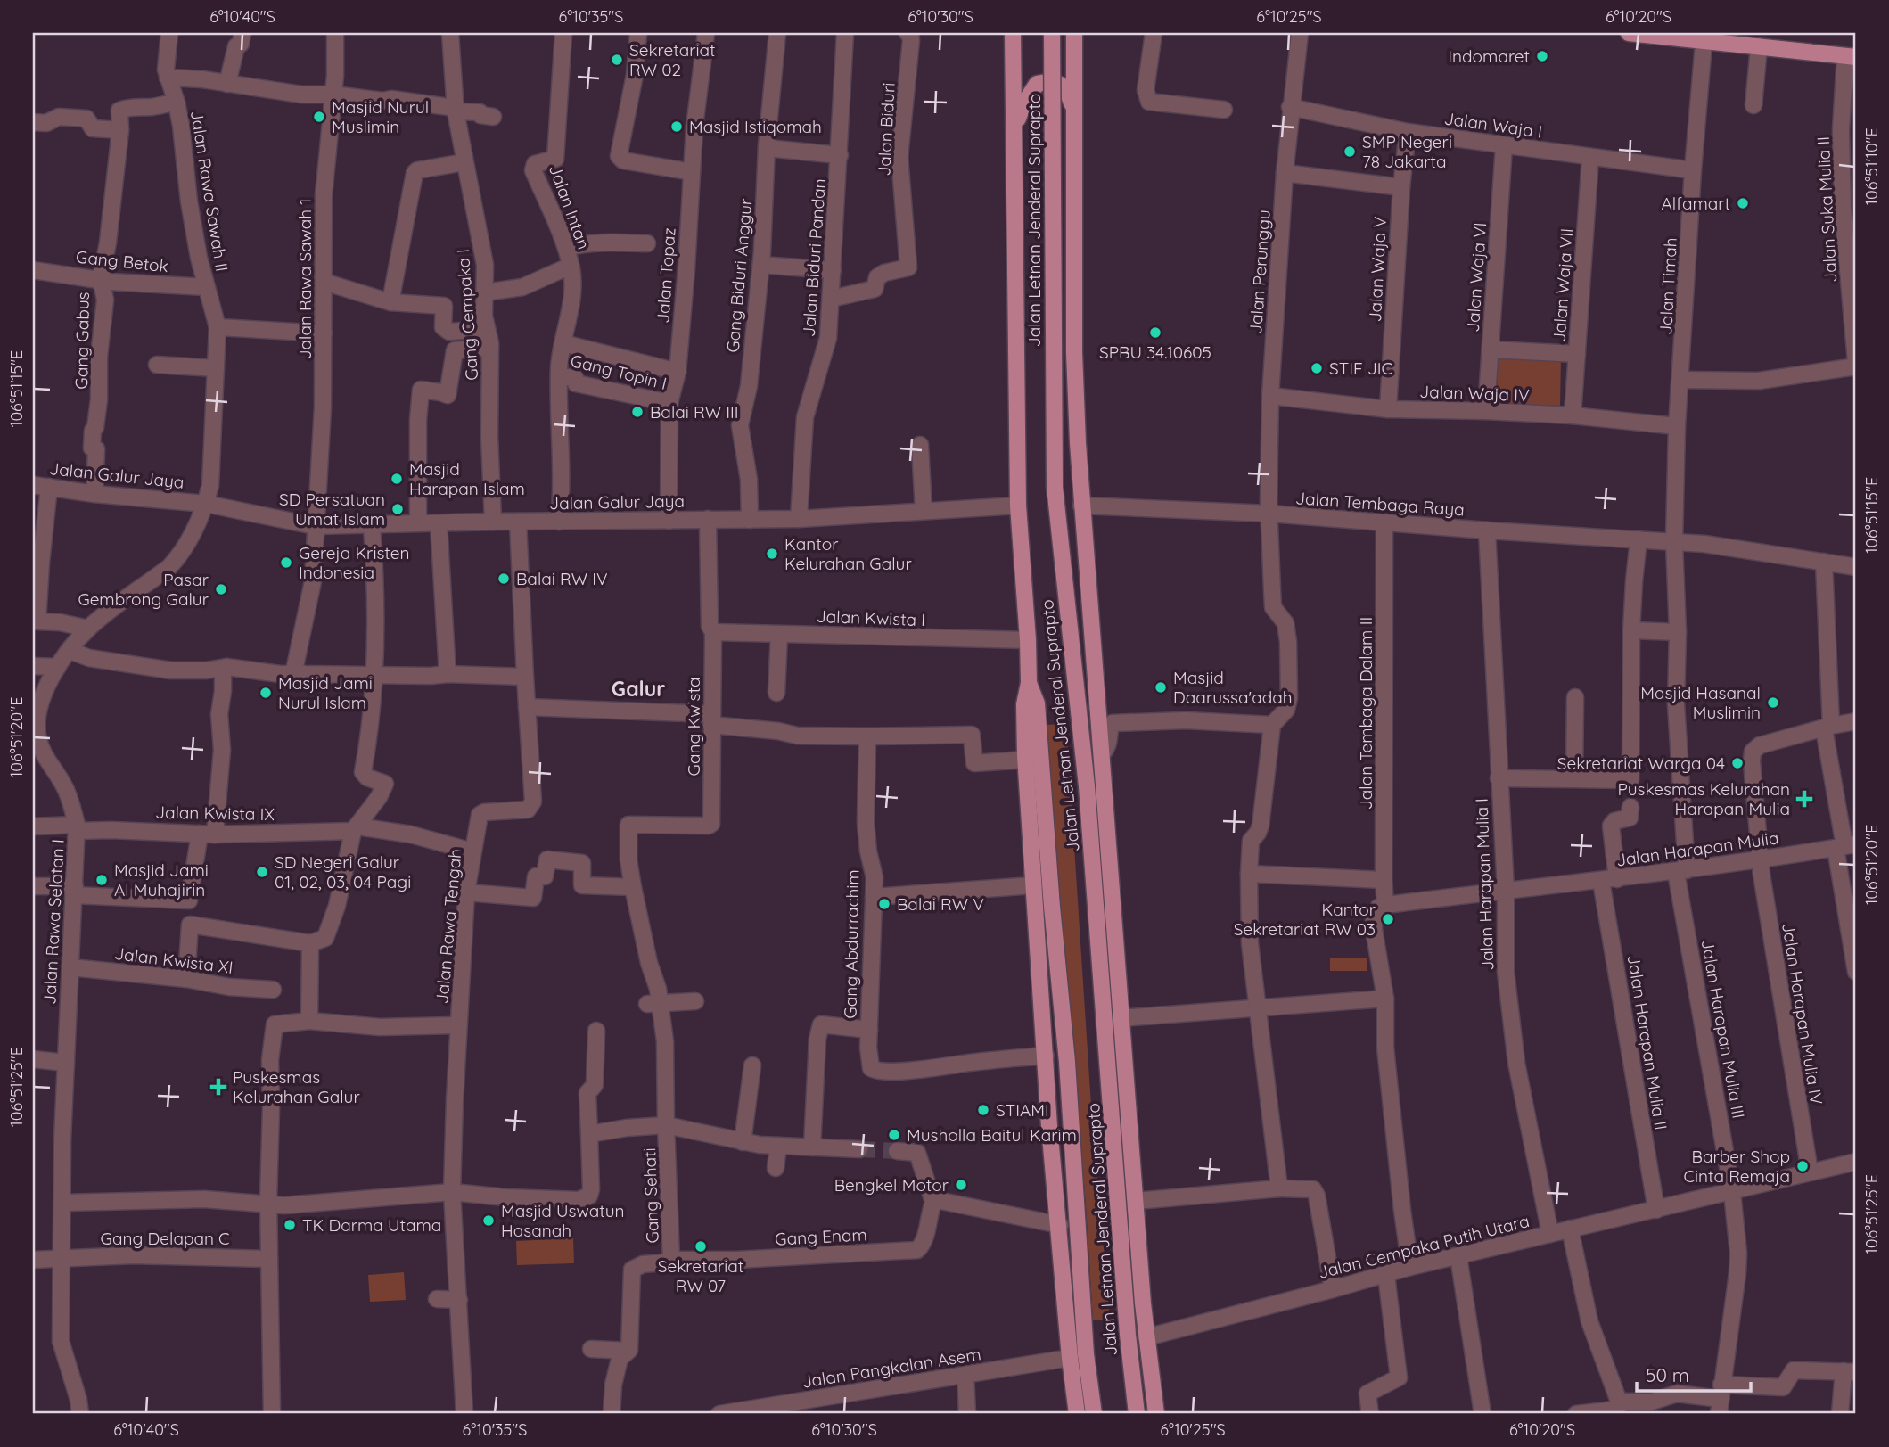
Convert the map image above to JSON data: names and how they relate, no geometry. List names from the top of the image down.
{
  "streets": {
    "main road": ["Jalan Letnan Jenderal Suprapto"],
    "street": [
      "Jalan Waja I",
      "Jalan Biduri",
      "Jalan Rawa Sawah II",
      "Jalan Intan",
      "Jalan Suka Mulia II",
      "Jalan Biduri Pandan",
      "Gang Betok",
      "Jalan Waja V",
      "Jalan Perunggu",
      "Jalan Topaz",
      "Gang Biduri Anggur",
      "Jalan Waja VI",
      "Jalan Rawa Sawah 1",
      "Jalan Waja VII",
      "Jalan Timah",
      "Gang Cempaka I",
      "Gang Gabus",
      "Gang Topin I",
      "Jalan Waja IV",
      "Jalan Galur Jaya",
      "Jalan Tembaga Raya",
      "Jalan Kwista I",
      "Jalan Tembaga Dalam II",
      "Gang Kwista",
      "Jalan Kwista IX",
      "Jalan Harapan Mulia",
      "Jalan Harapan Mulia I",
      "Jalan Rawa Selatan I",
      "Jalan Rawa Tengah",
      "Gang Abdurrachim",
      "Jalan Kwista XI",
      "Jalan Harapan Mulia IV",
      "Jalan Harapan Mulia III",
      "Jalan Harapan Mulia II",
      "Gang Sehati",
      "Gang Enam",
      "Gang Delapan C",
      "Jalan Cempaka Putih Utara",
      "Jalan Pangkalan Asem"
    ]
  },
  "crossings": [
    ["Jalan Waja I", "Jalan Waja V"],
    ["Jalan Waja I", "Jalan Perunggu"],
    ["Jalan Waja I", "Jalan Waja VI"],
    ["Jalan Waja I", "Jalan Waja VII"],
    ["Jalan Waja I", "Jalan Timah"],
    ["Jalan Biduri", "Jalan Biduri Pandan"],
    ["Jalan Rawa Sawah II", "Gang Betok"],
    ["Jalan Rawa Sawah II", "Gang Gabus"],
    ["Jalan Rawa Sawah II", "Jalan Galur Jaya"],
    ["Jalan Rawa Sawah II", "Jalan Rawa Selatan I"],
    ["Jalan Intan", "Gang Topin I"],
    ["Jalan Intan", "Jalan Galur Jaya"],
    ["Jalan Letnan Jenderal Suprapto", "Jalan Galur Jaya"],
    ["Jalan Letnan Jenderal Suprapto", "Jalan Tembaga Raya"],
    ["Jalan Letnan Jenderal Suprapto", "Jalan Kwista I"],
    ["Jalan Letnan Jenderal Suprapto", "Gang Abdurrachim"],
    ["Jalan Letnan Jenderal Suprapto", "Jalan Cempaka Putih Utara"],
    ["Jalan Letnan Jenderal Suprapto", "Jalan Pangkalan Asem"],
    ["Jalan Biduri Pandan", "Jalan Galur Jaya"],
    ["Gang Betok", "Gang Gabus"],
    ["Jalan Waja V", "Jalan Waja IV"],
    ["Jalan Perunggu", "Jalan Waja IV"],
    ["Jalan Perunggu", "Jalan Tembaga Raya"],
    ["Jalan Topaz", "Gang Topin I"],
    ["Jalan Topaz", "Jalan Galur Jaya"],
    ["Gang Biduri Anggur", "Jalan Galur Jaya"],
    ["Jalan Waja VI", "Jalan Waja IV"],
    ["Jalan Rawa Sawah 1", "Jalan Galur Jaya"],
    ["Jalan Waja VII", "Jalan Waja IV"],
    ["Jalan Timah", "Jalan Waja IV"],
    ["Jalan Timah", "Jalan Tembaga Raya"],
    ["Jalan Timah", "Jalan Harapan Mulia III"],
    ["Gang Cempaka I", "Jalan Galur Jaya"],
    ["Gang Gabus", "Jalan Galur Jaya"],
    ["Jalan Galur Jaya", "Gang Kwista"],
    ["Jalan Galur Jaya", "Jalan Rawa Selatan I"],
    ["Jalan Galur Jaya", "Jalan Rawa Tengah"],
    ["Jalan Tembaga Raya", "Jalan Tembaga Dalam II"],
    ["Jalan Tembaga Raya", "Jalan Harapan Mulia I"],
    ["Jalan Kwista I", "Gang Kwista"],
    ["Jalan Tembaga Dalam II", "Jalan Cempaka Putih Utara"],
    ["Gang Kwista", "Gang Sehati"],
    ["Jalan Kwista IX", "Jalan Rawa Selatan I"],
    ["Jalan Kwista IX", "Jalan Rawa Tengah"],
    ["Jalan Harapan Mulia", "Jalan Harapan Mulia I"],
    ["Jalan Harapan Mulia", "Jalan Harapan Mulia IV"],
    ["Jalan Harapan Mulia", "Jalan Harapan Mulia III"],
    ["Jalan Harapan Mulia", "Jalan Harapan Mulia II"],
    ["Jalan Harapan Mulia I", "Jalan Cempaka Putih Utara"],
    ["Jalan Rawa Selatan I", "Jalan Kwista XI"],
    ["Jalan Rawa Selatan I", "Gang Delapan C"],
    ["Jalan Harapan Mulia IV", "Jalan Cempaka Putih Utara"],
    ["Jalan Harapan Mulia III", "Jalan Cempaka Putih Utara"],
    ["Jalan Harapan Mulia II", "Jalan Cempaka Putih Utara"],
    ["Gang Sehati", "Gang Enam"]
  ],
  "districts": ["Galur"],
  "places": {
    "other": [
      "Indomaret",
      "Sekretariat RW 02",
      "Masjid Nurul Muslimin",
      "Masjid Istiqomah",
      "SMP Negeri 78 Jakarta",
      "Alfamart",
      "SPBU 34.10605",
      "STIE JIC",
      "Balai RW III",
      "Masjid Harapan Islam",
      "SD Persatuan Umat Islam",
      "Kantor Kelurahan Galur",
      "Gereja Kristen Indonesia",
      "Balai RW IV",
      "Pasar Gembrong Galur",
      "Masjid Daarussa'adah",
      "Masjid Jami Nurul Islam",
      "Masjid Hasanal Muslimin",
      "Sekretariat Warga 04",
      "SD Negeri Galur 01, 02, 03, 04 Pagi",
      "Masjid Jami Al Muhajirin",
      "Balai RW V",
      "Kantor Sekretariat RW 03",
      "STIAMI",
      "Musholla Baitul Karim",
      "Barber Shop Cinta Remaja",
      "Bengkel Motor",
      "Masjid Uswatun Hasanah",
      "TK Darma Utama",
      "Sekretariat RW 07"
    ],
    "health": ["Puskesmas Kelurahan Harapan Mulia", "Puskesmas Kelurahan Galur"]
  },
  "scale_bar": "50 m",
  "coordinates": [
    "6°10'40\"S",
    "6°10'35\"S",
    "6°10'30\"S",
    "6°10'25\"S",
    "6°10'20\"S",
    "106°51'10\"E",
    "106°51'15\"E",
    "106°51'20\"E",
    "106°51'25\"E"
  ]
}
